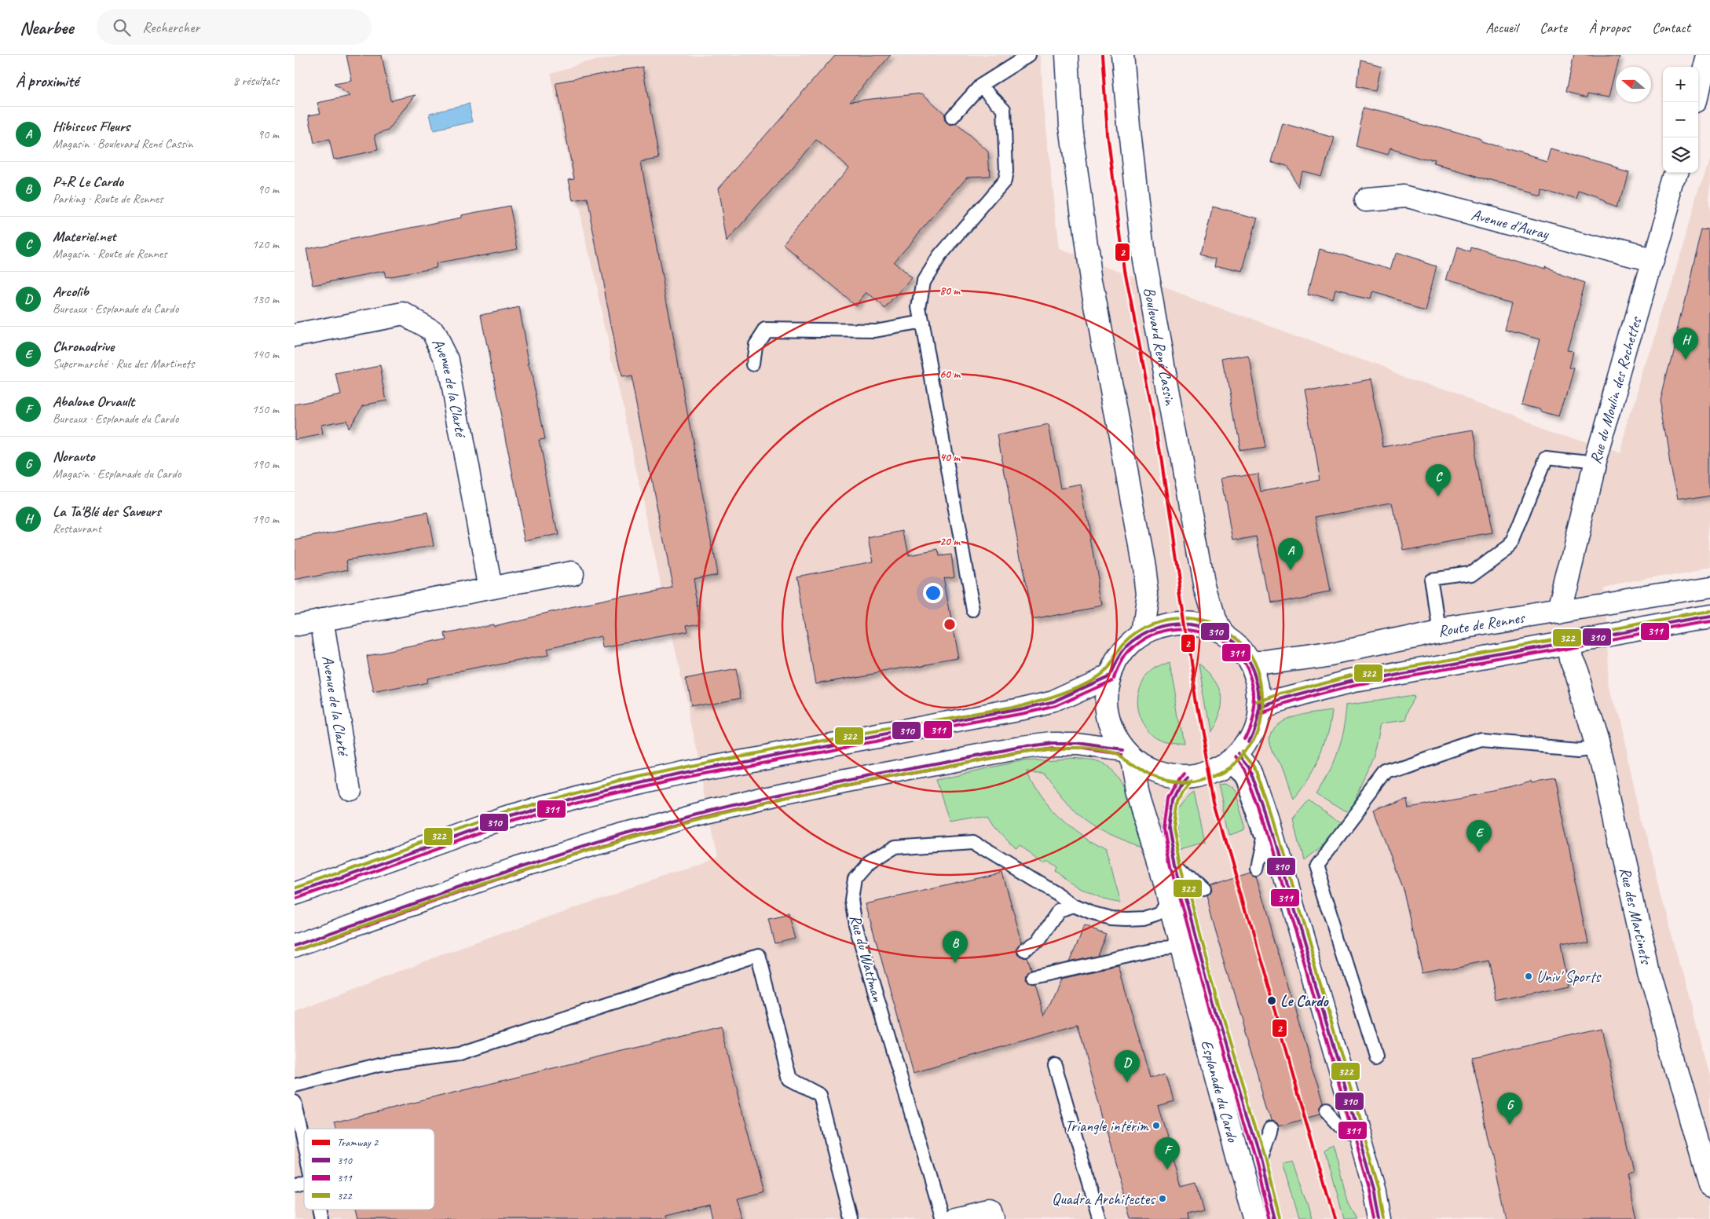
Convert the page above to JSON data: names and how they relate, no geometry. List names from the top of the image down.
{
  "streets": {
    "main road": [
      "Avenue d'Auray",
      "Boulevard René Cassin",
      "Avenue de la Clarté",
      "Rue du Moulin des Rochettes",
      "Route de Rennes",
      "Rue des Martinets",
      "Esplanade du Cardo"
    ],
    "lane": ["Rue du Wattman"]
  },
  "crossings": [
    ["Avenue d'Auray", "Rue du Moulin des Rochettes"],
    ["Rue du Moulin des Rochettes", "Route de Rennes"],
    ["Route de Rennes", "Rue des Martinets"],
    ["Rue du Wattman", "Esplanade du Cardo"]
  ],
  "places": [
    "Univ' Sports",
    "Le Cardo",
    "Triangle intérim",
    "Quadra Architectes"
  ],
  "lines": [
    "tram line 2",
    "transit line 322",
    "transit line 310",
    "transit line 311"
  ],
  "legend": [
    "Tramway 2",
    "310",
    "311",
    "322"
  ],
  "north": "left",
  "page": {
    "header": "Nearbee",
    "search": "Rechercher",
    "nav": [
      "Accueil",
      "Carte",
      "À propos",
      "Contact"
    ],
    "heading": ["À proximité", "8 résultats"],
    "map_buttons": ["+", "−"],
    "list": [
      {
        "mark": "A",
        "name": "Hibiscus Fleurs",
        "note": "Magasin · Boulevard René Cassin",
        "value": "90 m"
      },
      {
        "mark": "B",
        "name": "P+R Le Cardo",
        "note": "Parking · Route de Rennes",
        "value": "90 m"
      },
      {
        "mark": "C",
        "name": "Materiel.net",
        "note": "Magasin · Route de Rennes",
        "value": "120 m"
      },
      {
        "mark": "D",
        "name": "Arcolib",
        "note": "Bureaux · Esplanade du Cardo",
        "value": "130 m"
      },
      {
        "mark": "E",
        "name": "Chronodrive",
        "note": "Supermarché · Rue des Martinets",
        "value": "140 m"
      },
      {
        "mark": "F",
        "name": "Abalone Orvault",
        "note": "Bureaux · Esplanade du Cardo",
        "value": "150 m"
      },
      {
        "mark": "G",
        "name": "Norauto",
        "note": "Magasin · Esplanade du Cardo",
        "value": "190 m"
      },
      {
        "mark": "H",
        "name": "La Ta'Blé des Saveurs",
        "note": "Restaurant",
        "value": "190 m"
      }
    ],
    "pins": [
      "H",
      "C",
      "A",
      "E",
      "B",
      "D",
      "G",
      "F"
    ]
  },
  "rings": [
    "80 m",
    "60 m",
    "40 m",
    "20 m"
  ]
}
